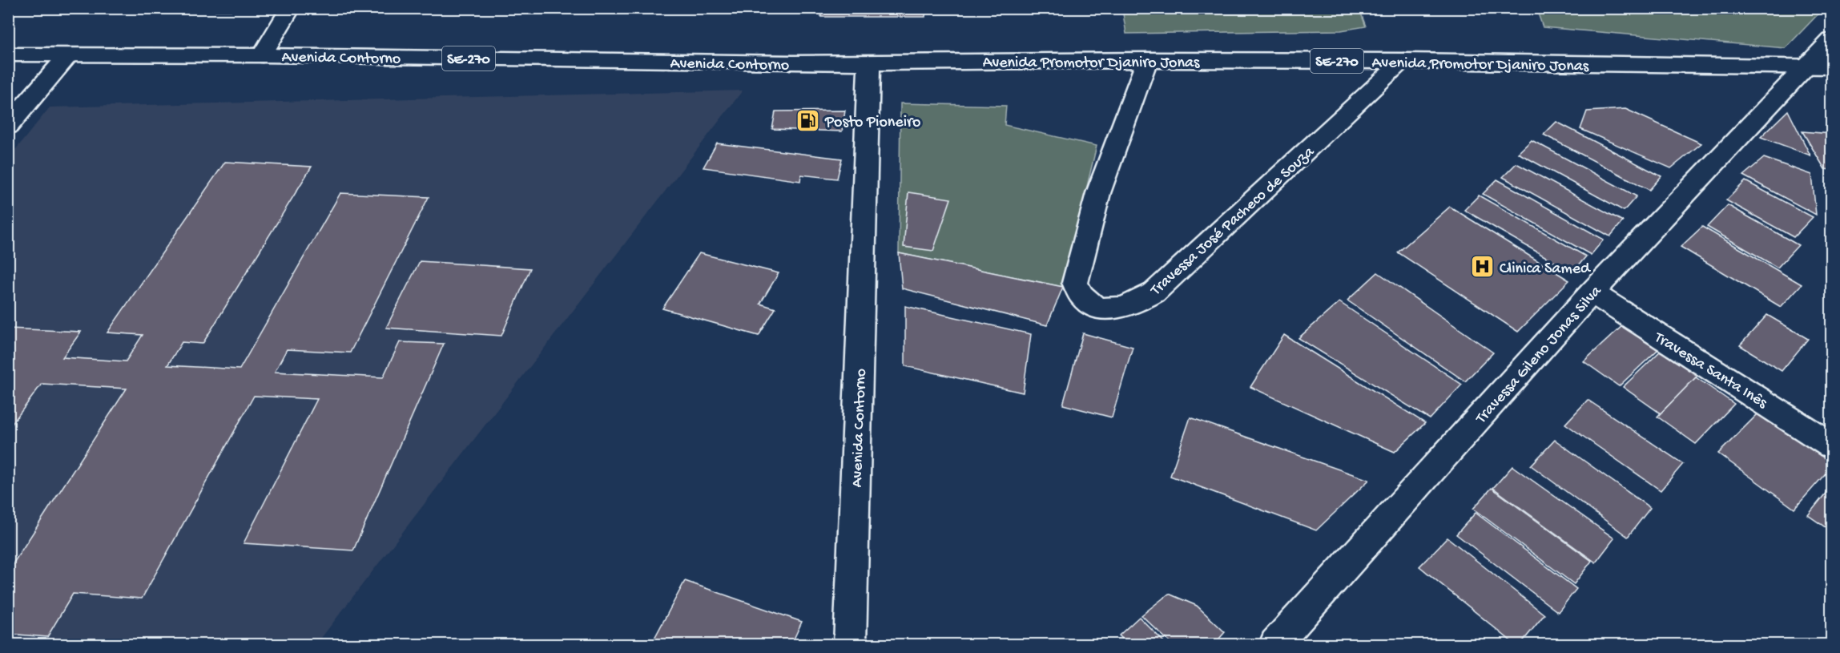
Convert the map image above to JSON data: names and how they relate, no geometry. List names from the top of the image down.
{
  "streets": {
    "main road": [
      "Avenida Contorno",
      "SE-270",
      "Avenida Promotor Djaniro Jonas",
      "Travessa José Pacheco de Souza",
      "Travessa Gileno Jonas Silva",
      "Travessa Santa Inês"
    ]
  },
  "crossings": [
    ["Avenida Contorno", "Avenida Promotor Djaniro Jonas"],
    ["Avenida Promotor Djaniro Jonas", "Travessa José Pacheco de Souza"],
    ["Avenida Promotor Djaniro Jonas", "Travessa Gileno Jonas Silva"],
    ["Travessa Gileno Jonas Silva", "Travessa Santa Inês"]
  ],
  "places": {
    "fuel station": ["Posto Pioneiro"],
    "hospital": ["Clinica Samed"]
  }
}
